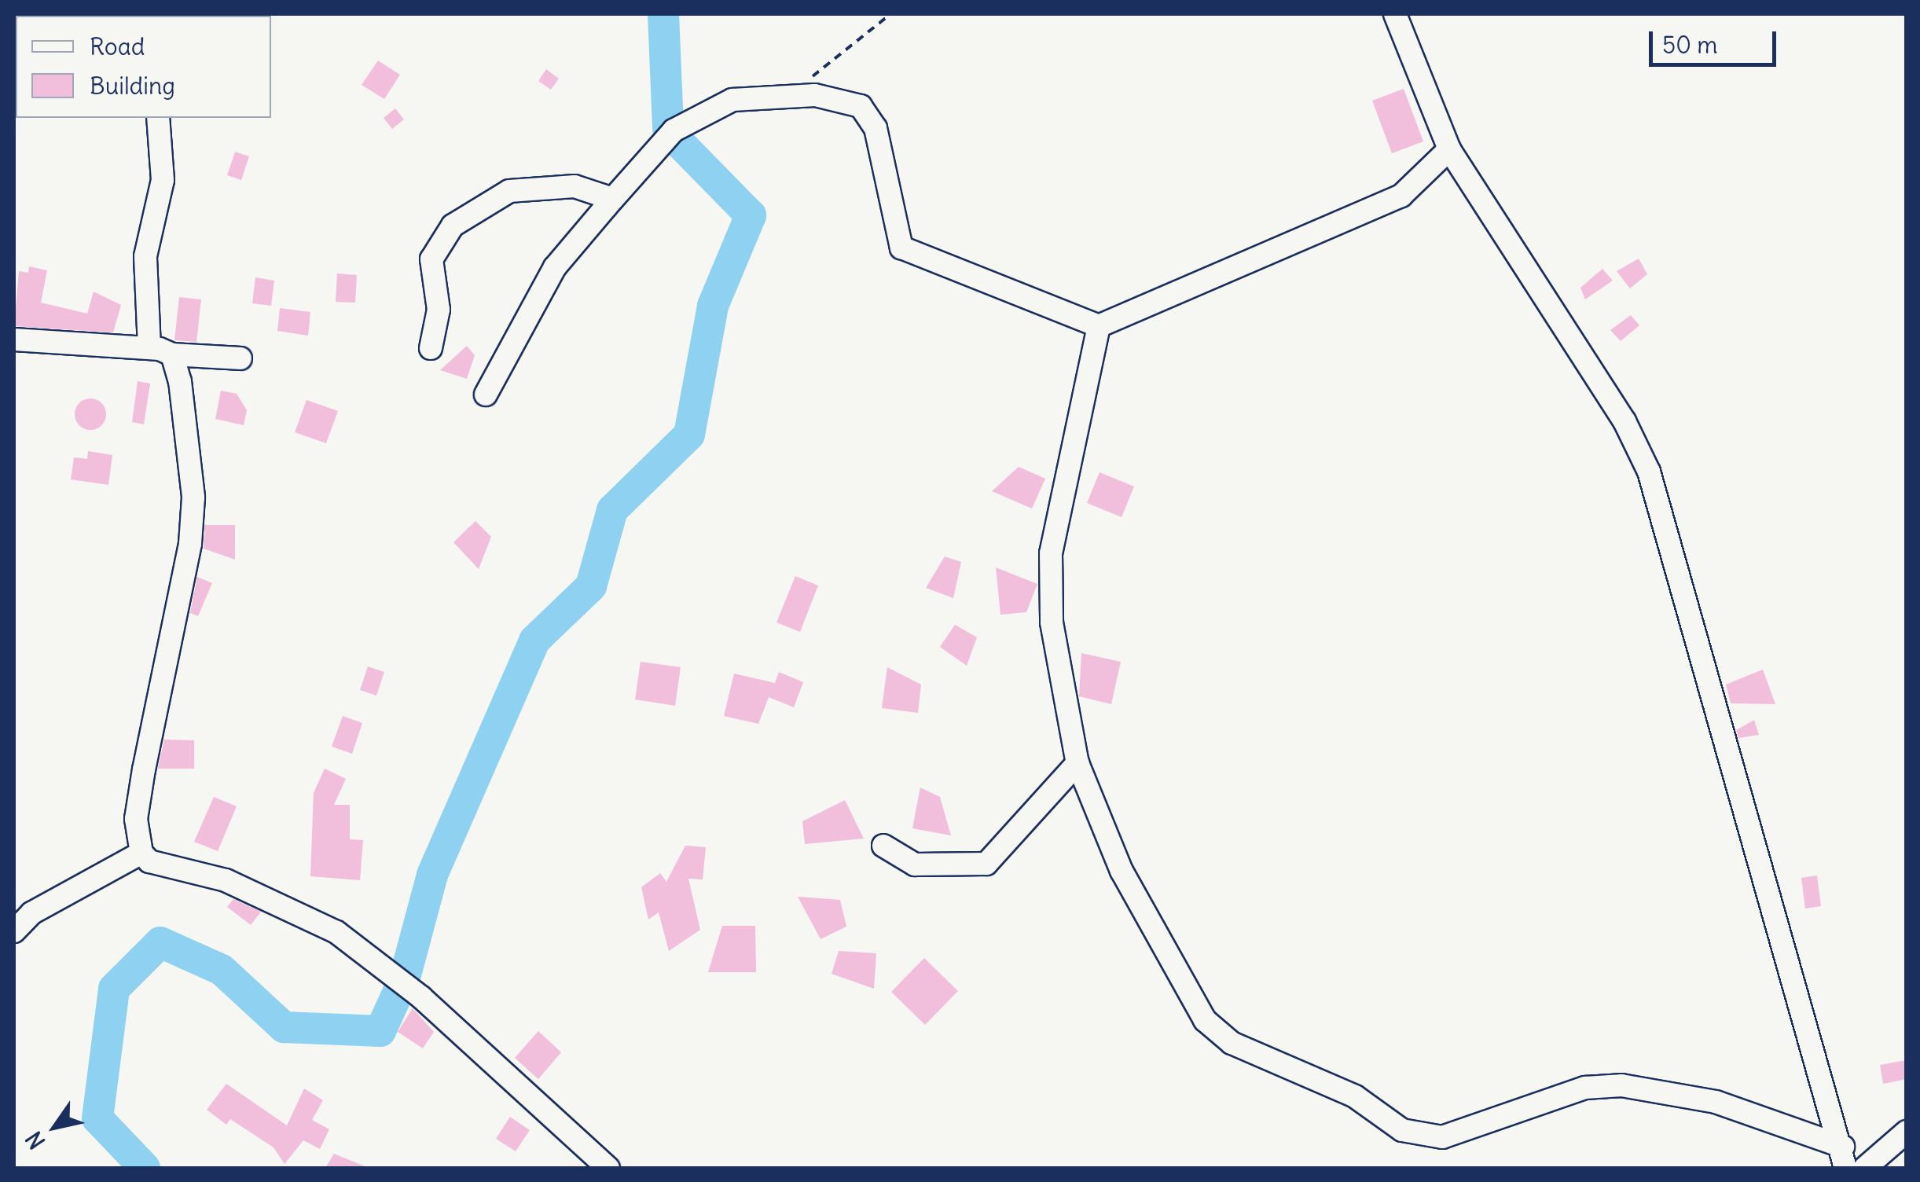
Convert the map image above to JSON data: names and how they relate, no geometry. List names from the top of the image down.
{
  "legend": ["Road", "Building"],
  "scale_bar": "50 m",
  "north": "bottom left"
}
